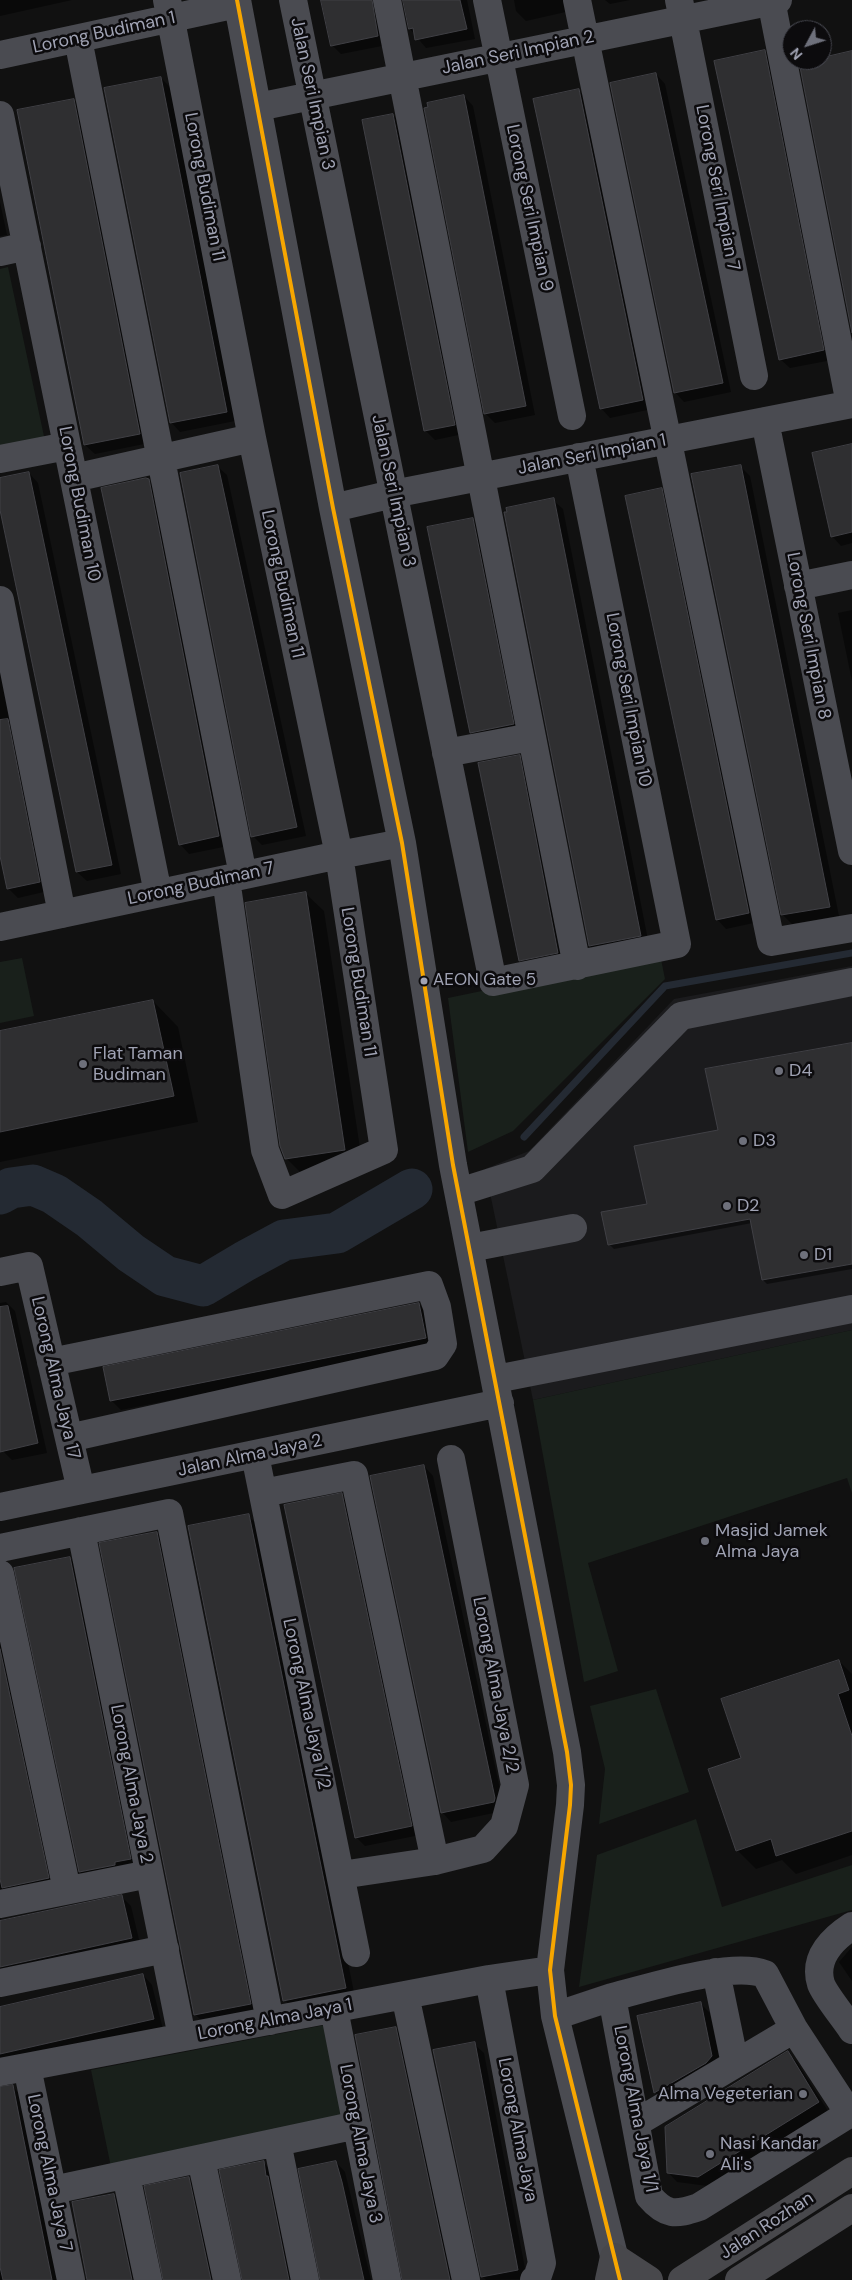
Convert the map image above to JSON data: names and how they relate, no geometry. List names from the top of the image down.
{
  "streets": {
    "main road": ["Jalan Rozhan"],
    "street": [
      "Lorong Budiman 1",
      "Jalan Seri Impian 2",
      "Jalan Seri Impian 3",
      "Lorong Budiman 11",
      "Lorong Seri Impian 7",
      "Lorong Seri Impian 9",
      "Jalan Seri Impian 1",
      "Lorong Budiman 10",
      "Lorong Seri Impian 8",
      "Lorong Seri Impian 10",
      "Lorong Budiman 7",
      "Lorong Alma Jaya 17",
      "Jalan Alma Jaya 2",
      "Lorong Alma Jaya 2/2",
      "Lorong Alma Jaya 1/2",
      "Lorong Alma Jaya 2",
      "Lorong Alma Jaya 1",
      "Lorong Alma Jaya 1/1",
      "Lorong Alma Jaya",
      "Lorong Alma Jaya 3",
      "Lorong Alma Jaya 7"
    ]
  },
  "crossings": [
    ["Lorong Budiman 1", "Lorong Budiman 11"],
    ["Jalan Seri Impian 2", "Jalan Seri Impian 3"],
    ["Jalan Seri Impian 2", "Lorong Seri Impian 7"],
    ["Jalan Seri Impian 2", "Lorong Seri Impian 9"],
    ["Jalan Seri Impian 3", "Jalan Seri Impian 1"],
    ["Jalan Seri Impian 3", "Lorong Seri Impian 10"],
    ["Lorong Budiman 11", "Lorong Budiman 7"],
    ["Jalan Seri Impian 1", "Lorong Seri Impian 8"],
    ["Jalan Seri Impian 1", "Lorong Seri Impian 10"],
    ["Lorong Budiman 10", "Lorong Budiman 7"],
    ["Lorong Alma Jaya 17", "Jalan Alma Jaya 2"],
    ["Jalan Alma Jaya 2", "Lorong Alma Jaya 1/2"],
    ["Lorong Alma Jaya 2/2", "Lorong Alma Jaya 1/2"],
    ["Lorong Alma Jaya 2", "Lorong Alma Jaya 1"],
    ["Lorong Alma Jaya 1", "Lorong Alma Jaya"],
    ["Lorong Alma Jaya 1", "Lorong Alma Jaya 3"],
    ["Lorong Alma Jaya 1", "Lorong Alma Jaya 7"]
  ],
  "places": [
    "AEON Gate 5",
    "Flat Taman Budiman",
    "D4",
    "D3",
    "D2",
    "D1",
    "Masjid Jamek Alma Jaya",
    "Alma Vegeterian",
    "Nasi Kandar Ali's"
  ],
  "north": "bottom left"
}
